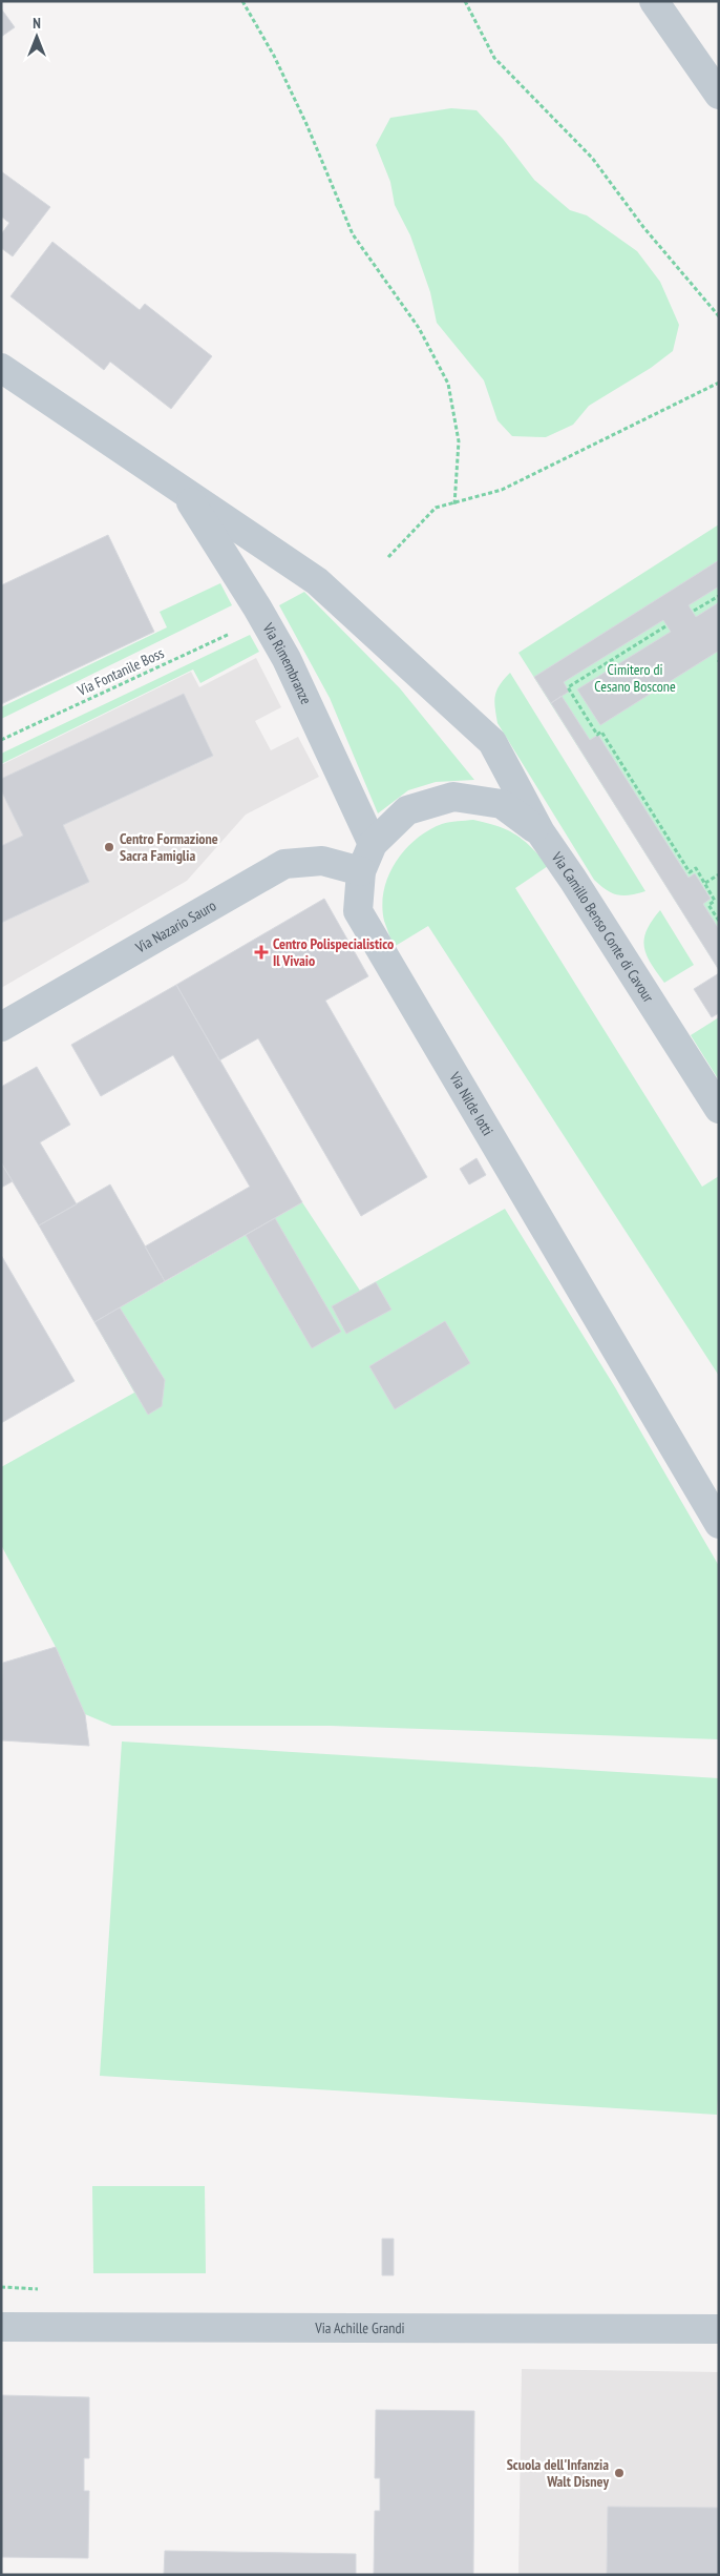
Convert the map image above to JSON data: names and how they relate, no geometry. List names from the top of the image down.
{
  "streets": {
    "street": [
      "Via Rimembranze",
      "Via Nazario Sauro",
      "Via Camillo Benso Conte di Cavour",
      "Via Nilde Iotti",
      "Via Achille Grandi"
    ],
    "path": ["Via Fontanile Boss"]
  },
  "crossings": [
    ["Via Rimembranze", "Via Camillo Benso Conte di Cavour"],
    ["Via Rimembranze", "Via Nilde Iotti"],
    ["Via Nazario Sauro", "Via Nilde Iotti"],
    ["Via Camillo Benso Conte di Cavour", "Via Nilde Iotti"]
  ],
  "parks": ["Cimitero di Cesano Boscone"],
  "places": {
    "other": ["Centro Formazione Sacra Famiglia", "Scuola dell'Infanzia Walt Disney"],
    "health": ["Centro Polispecialistico Il Vivaio"]
  },
  "north": "top"
}
